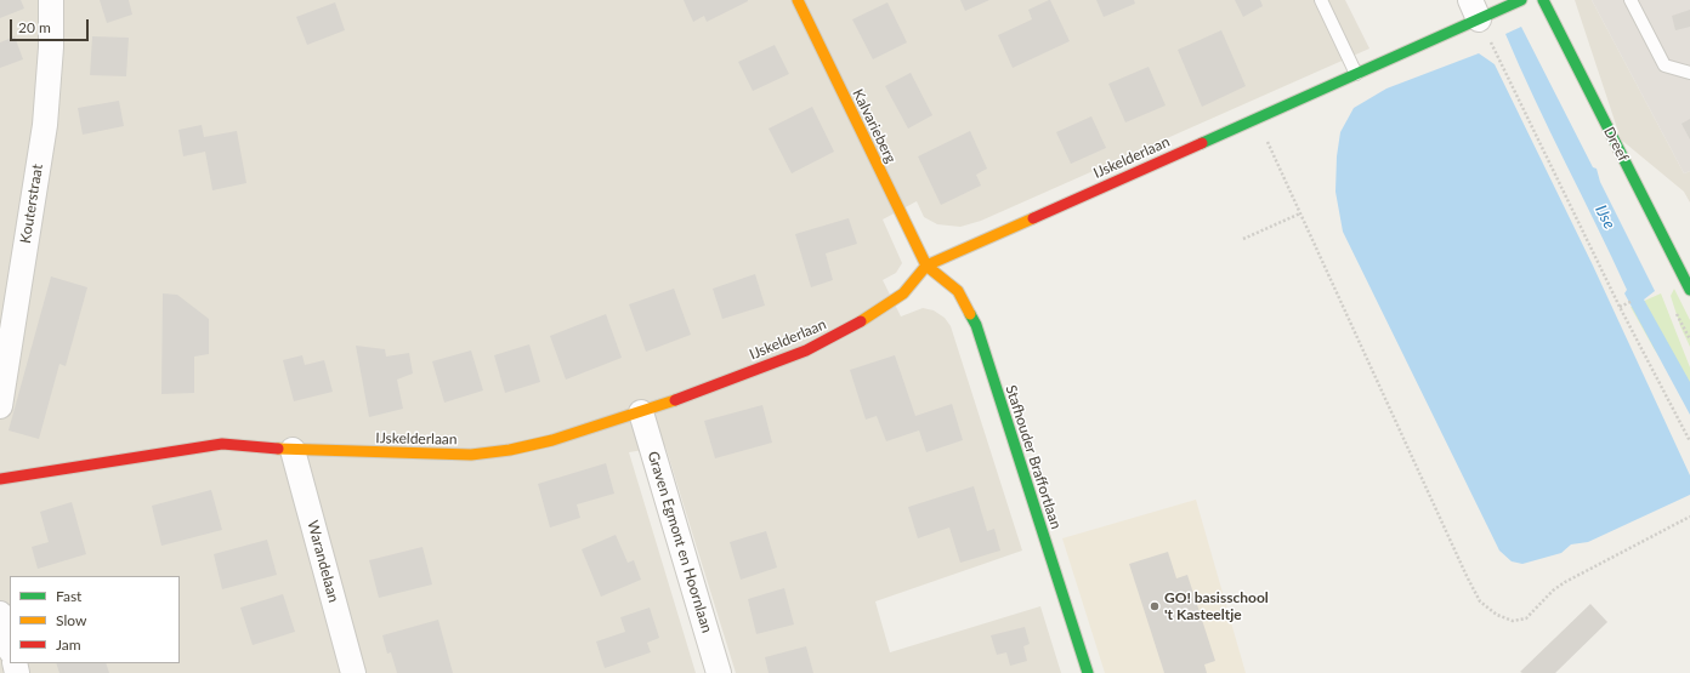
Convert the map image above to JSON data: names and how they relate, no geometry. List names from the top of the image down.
{
  "streets": {
    "street": [
      "Kalvarieberg",
      "Dreef",
      "IJskelderlaan",
      "Kouterstraat",
      "Stafhouder Braffortlaan",
      "Graven Egmont en Hoornlaan",
      "Warandelaan"
    ]
  },
  "crossings": [
    ["Kalvarieberg", "IJskelderlaan"],
    ["Kalvarieberg", "Stafhouder Braffortlaan"],
    ["IJskelderlaan", "Stafhouder Braffortlaan"],
    ["IJskelderlaan", "Graven Egmont en Hoornlaan"],
    ["IJskelderlaan", "Warandelaan"]
  ],
  "water": ["IJse"],
  "places": ["GO! basisschool 't Kasteeltje"],
  "legend": ["Fast", "Slow", "Jam"],
  "scale_bar": "20 m"
}
